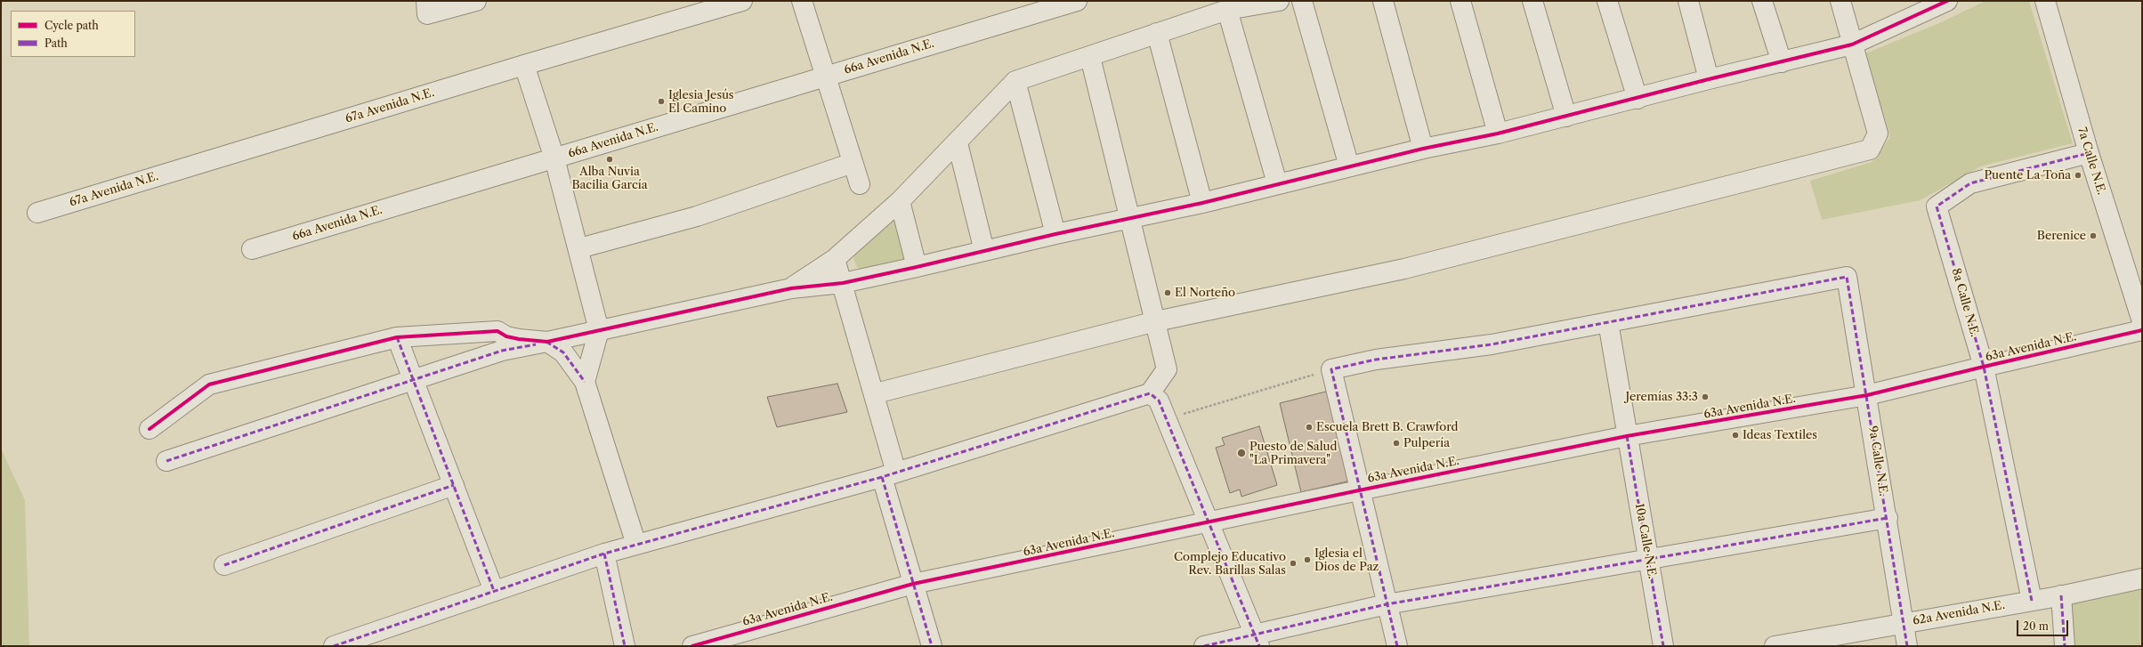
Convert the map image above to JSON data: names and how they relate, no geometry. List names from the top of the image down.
{
  "streets": {
    "street": [
      "66a Avenida N.E.",
      "67a Avenida N.E.",
      "7a Calle N.E.",
      "8a Calle N.E.",
      "63a Avenida N.E.",
      "9a Calle N.E.",
      "10a Calle N.E.",
      "62a Avenida N.E."
    ]
  },
  "crossings": [
    ["7a Calle N.E.", "8a Calle N.E."],
    ["8a Calle N.E.", "63a Avenida N.E."],
    ["8a Calle N.E.", "62a Avenida N.E."],
    ["63a Avenida N.E.", "9a Calle N.E."],
    ["63a Avenida N.E.", "10a Calle N.E."],
    ["9a Calle N.E.", "10a Calle N.E."],
    ["9a Calle N.E.", "62a Avenida N.E."]
  ],
  "places": [
    "Iglesia Jesús El Camino",
    "Alba Nuvia Bacilia García",
    "Puente La Toña",
    "Berenice",
    "El Norteño",
    "Jeremías 33:3",
    "Escuela Brett B. Crawford",
    "Ideas Textiles",
    "Pulpería",
    "Puesto de Salud \"La Primavera\"",
    "Iglesia el Dios de Paz",
    "Complejo Educativo Rev. Barillas Salas"
  ],
  "legend": ["Cycle path", "Path"],
  "scale_bar": "20 m"
}
